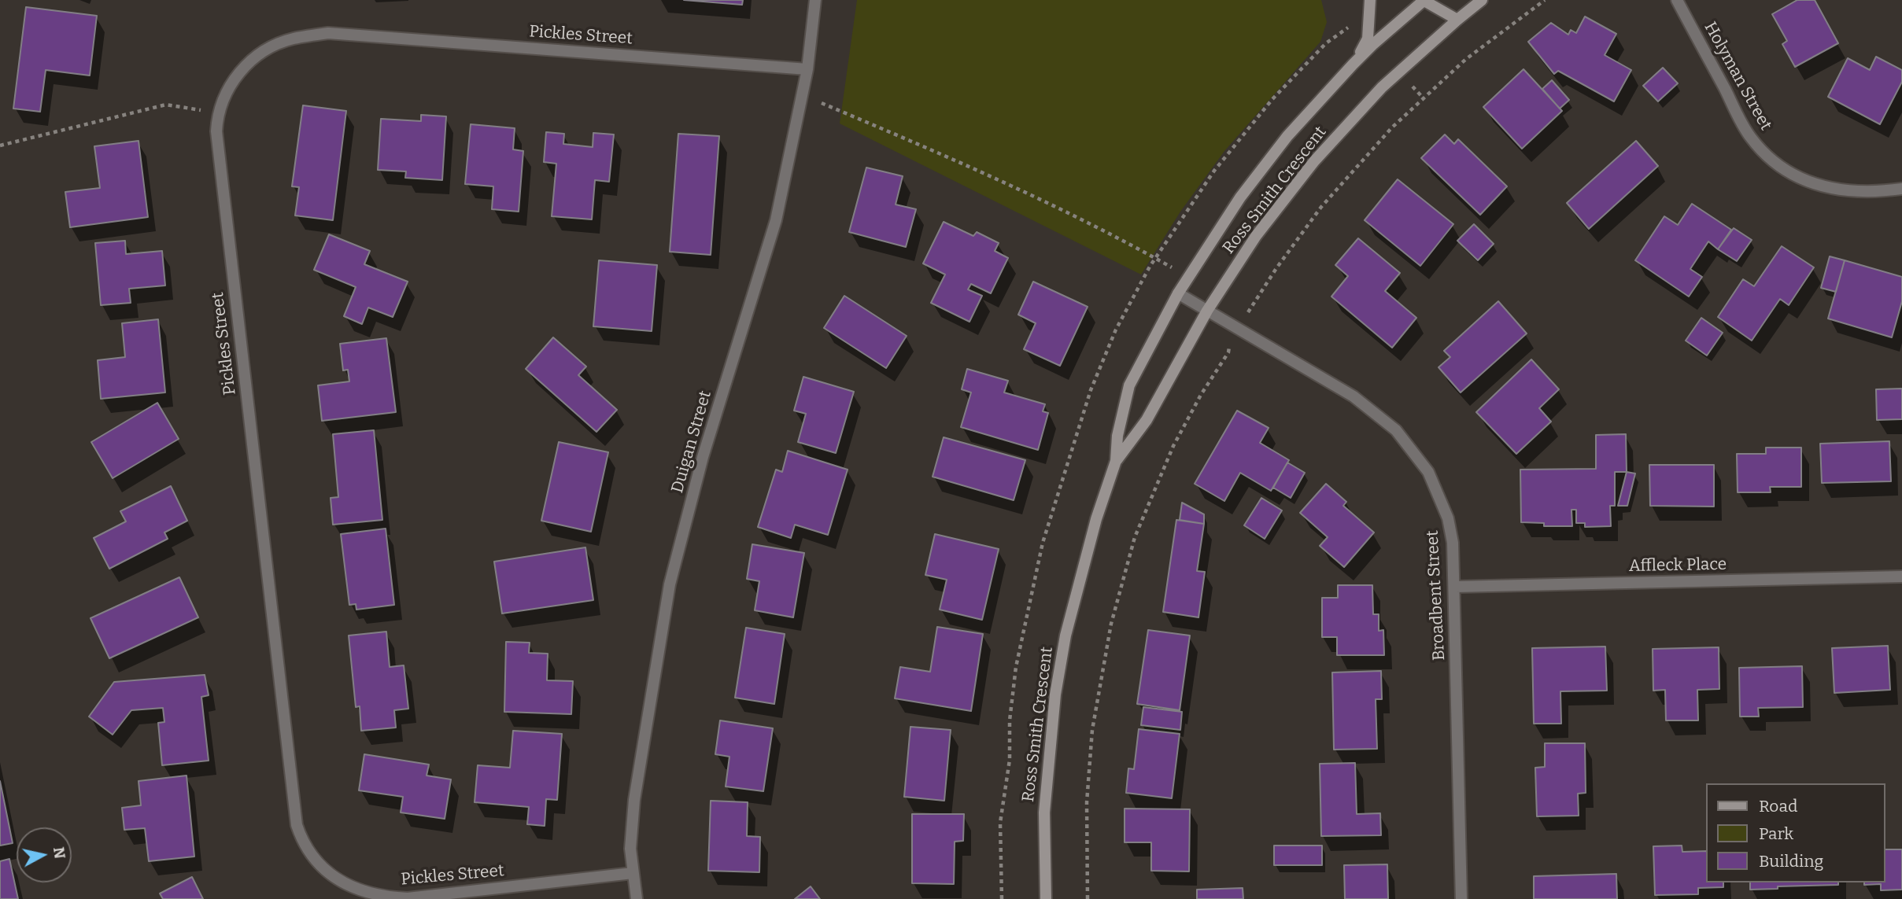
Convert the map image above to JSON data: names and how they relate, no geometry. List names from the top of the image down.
{
  "streets": {
    "street": [
      "Pickles Street",
      "Holyman Street",
      "Ross Smith Crescent",
      "Duigan Street",
      "Affleck Place",
      "Broadbent Street"
    ]
  },
  "crossings": [
    ["Pickles Street", "Duigan Street"],
    ["Ross Smith Crescent", "Broadbent Street"],
    ["Affleck Place", "Broadbent Street"]
  ],
  "legend": ["Road", "Park", "Building"],
  "north": "right"
}
